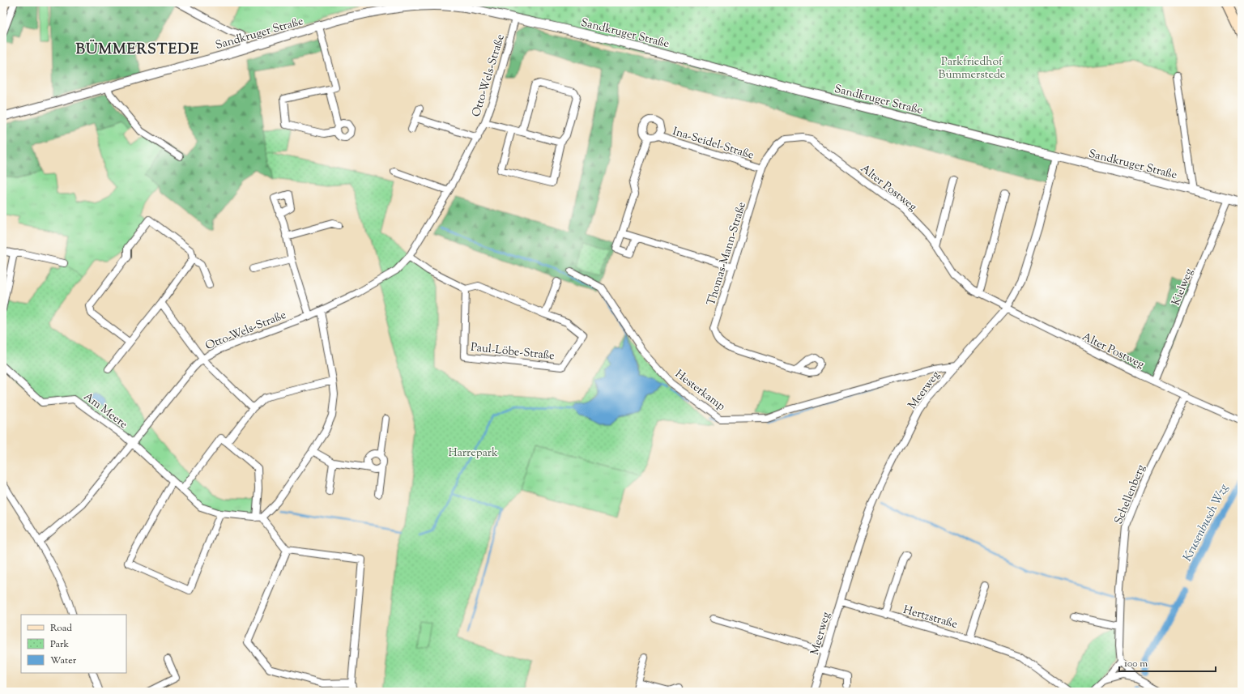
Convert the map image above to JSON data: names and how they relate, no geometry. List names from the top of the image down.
{
  "streets": {
    "street": [
      "Sandkruger Straße",
      "Otto-Wels-Straße",
      "Ina-Seidel-Straße",
      "Alter Postweg",
      "Thomas-Mann-Straße",
      "Kielweg",
      "Paul-Löbe-Straße",
      "Hesterkamp",
      "Meerweg",
      "Am Meere",
      "Schellenberg",
      "Hertzstraße"
    ]
  },
  "crossings": [
    ["Sandkruger Straße", "Otto-Wels-Straße"],
    ["Sandkruger Straße", "Kielweg"],
    ["Sandkruger Straße", "Meerweg"],
    ["Otto-Wels-Straße", "Am Meere"],
    ["Ina-Seidel-Straße", "Thomas-Mann-Straße"],
    ["Alter Postweg", "Thomas-Mann-Straße"],
    ["Alter Postweg", "Kielweg"],
    ["Alter Postweg", "Meerweg"],
    ["Alter Postweg", "Schellenberg"],
    ["Hesterkamp", "Meerweg"],
    ["Meerweg", "Hertzstraße"]
  ],
  "districts": ["BÜMMERSTEDE"],
  "water": ["Krusenbusch Wzg"],
  "parks": ["Parkfriedhof Bümmerstede", "Harrepark"],
  "legend": ["Road", "Park", "Water"],
  "scale_bar": "100 m"
}
